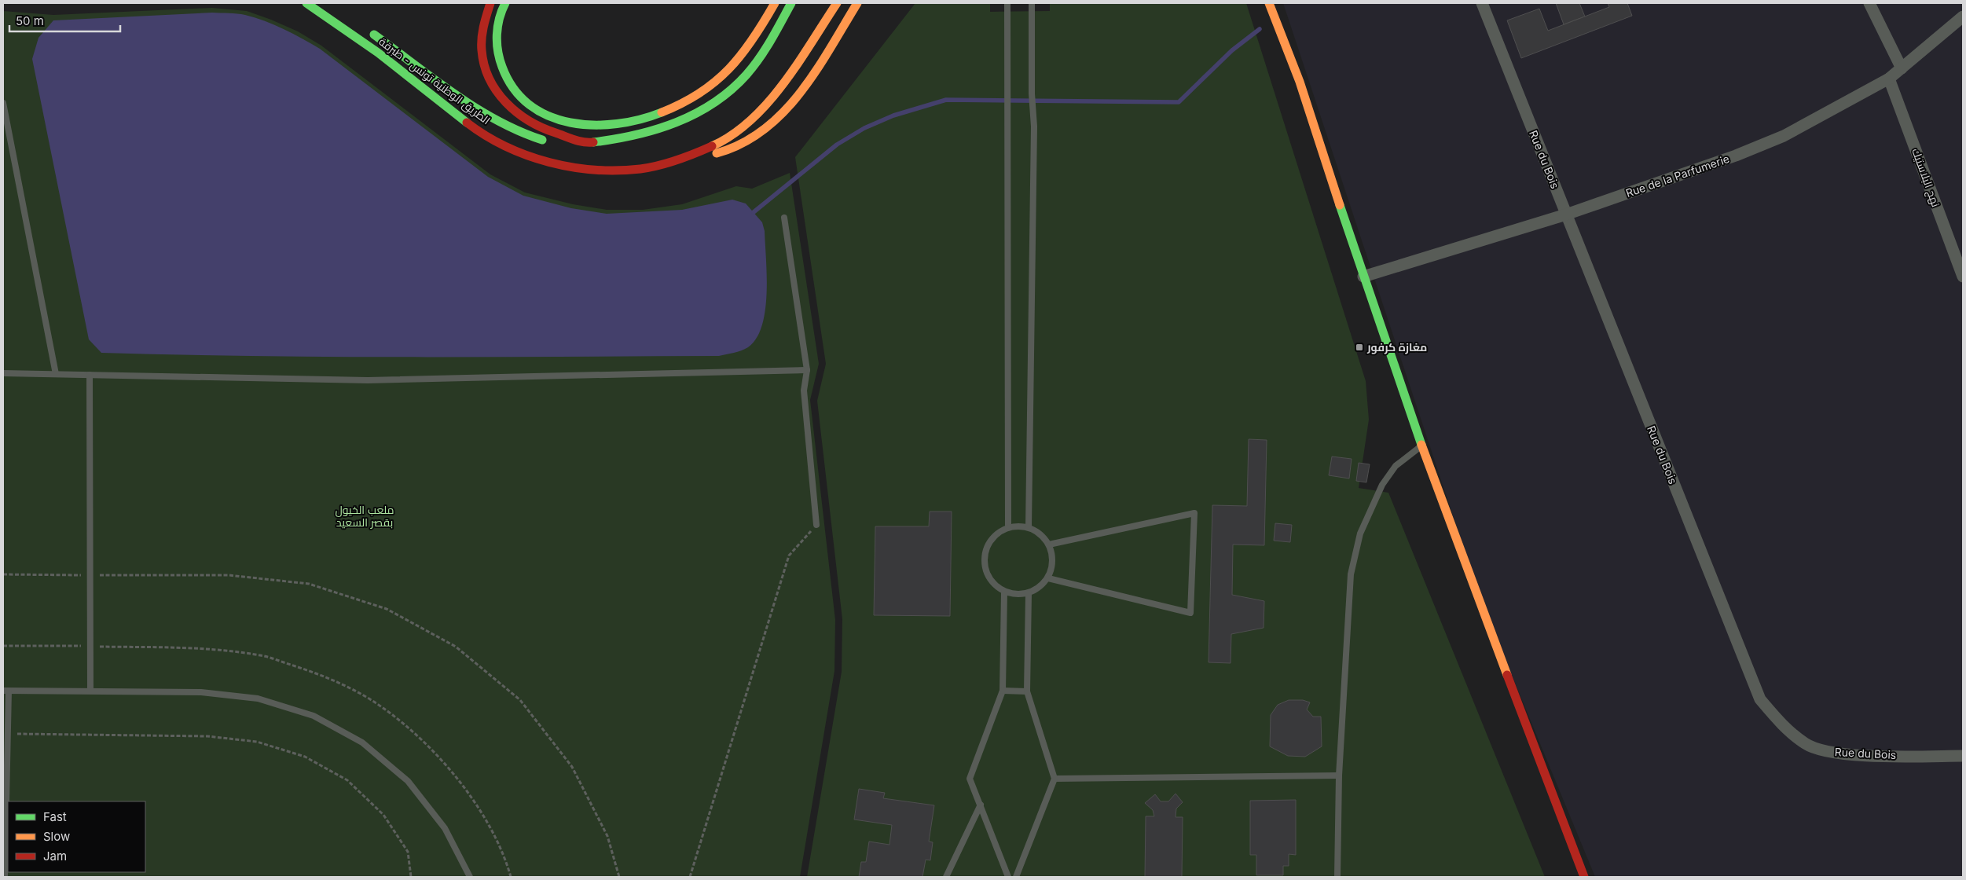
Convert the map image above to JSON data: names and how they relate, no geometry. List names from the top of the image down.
{
  "streets": {
    "main road": ["الطريق الوطنية تونس - طبرقة"],
    "street": ["Rue du Bois", "Rue de la Parfumerie", "نهج البلاستيك"]
  },
  "crossings": [
    ["Rue du Bois", "Rue de la Parfumerie"],
    ["Rue de la Parfumerie", "نهج البلاستيك"]
  ],
  "parks": ["ملعب الخيول بقصر السعيد"],
  "places": {
    "transit": ["مغازة كرفور"]
  },
  "legend": ["Fast", "Slow", "Jam"],
  "scale_bar": "50 m"
}
